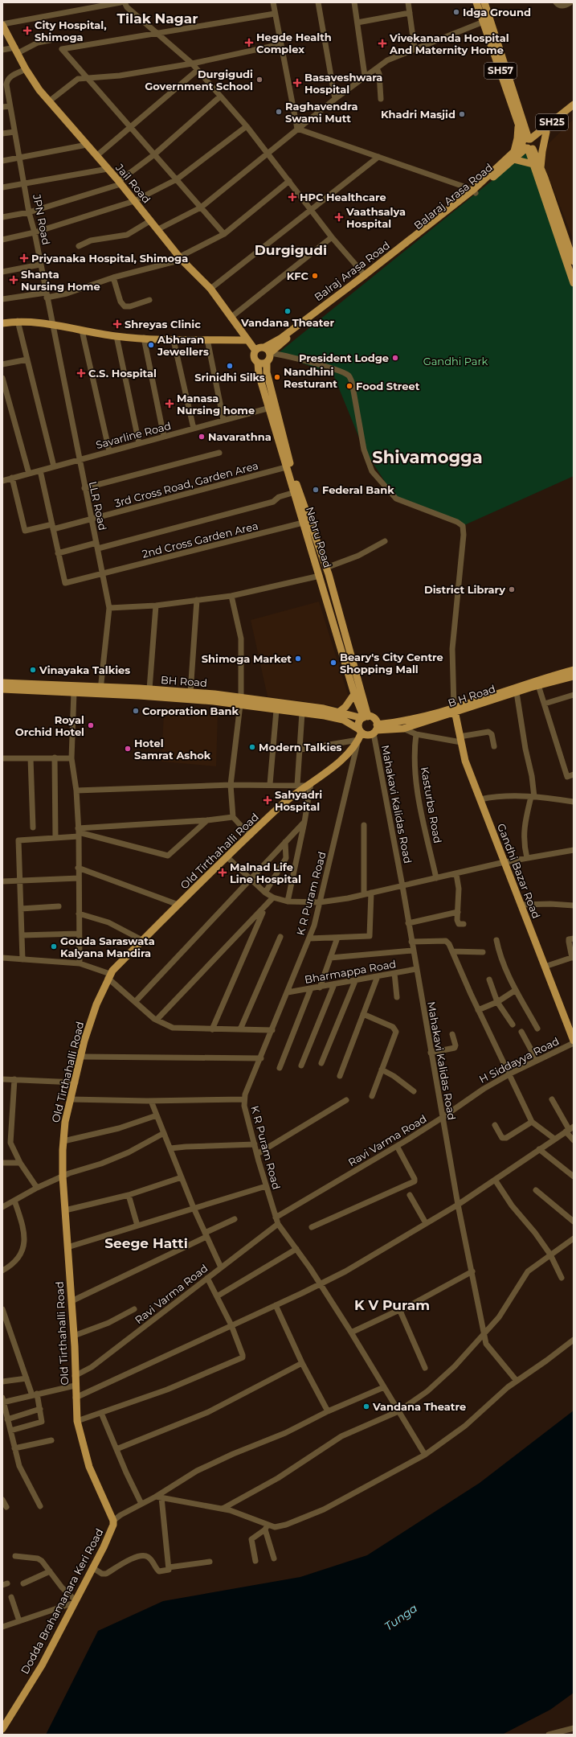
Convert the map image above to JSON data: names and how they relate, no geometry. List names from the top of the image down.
{
  "streets": {
    "main road": [
      "SH57",
      "SH25",
      "Jail Road",
      "Balaraj Arasa Road",
      "Balraj Arasa Road",
      "Nehru Road",
      "BH Road",
      "B H Road",
      "Old Tirthahalli Road",
      "Gandhi Bazar Road",
      "Dodda Brahamanara Keri Road"
    ],
    "street": [
      "JPN Road",
      "Savarline Road",
      "3rd Cross Road, Garden Area",
      "LLR Road",
      "2nd Cross Garden Area",
      "Mahakavi Kalidas Road",
      "Kasturba Road",
      "K R Puram Road",
      "Bharmappa Road",
      "H Siddayya Road",
      "Ravi Varma Road"
    ]
  },
  "crossings": [
    ["SH57", "Balaraj Arasa Road"],
    ["SH57", "Balraj Arasa Road"],
    ["Jail Road", "Balaraj Arasa Road"],
    ["Jail Road", "JPN Road"],
    ["Jail Road", "Balraj Arasa Road"],
    ["Jail Road", "Nehru Road"],
    ["Balaraj Arasa Road", "Balraj Arasa Road"],
    ["Balaraj Arasa Road", "Nehru Road"],
    ["JPN Road", "LLR Road"],
    ["Balraj Arasa Road", "Nehru Road"],
    ["Savarline Road", "3rd Cross Road, Garden Area"],
    ["Savarline Road", "LLR Road"],
    ["Savarline Road", "Nehru Road"],
    ["3rd Cross Road, Garden Area", "LLR Road"],
    ["3rd Cross Road, Garden Area", "Nehru Road"],
    ["LLR Road", "2nd Cross Garden Area"],
    ["LLR Road", "BH Road"],
    ["Nehru Road", "2nd Cross Garden Area"],
    ["Nehru Road", "BH Road"],
    ["BH Road", "Old Tirthahalli Road"],
    ["BH Road", "K R Puram Road"],
    ["B H Road", "Mahakavi Kalidas Road"],
    ["B H Road", "Gandhi Bazar Road"],
    ["Mahakavi Kalidas Road", "Bharmappa Road"],
    ["Mahakavi Kalidas Road", "H Siddayya Road"],
    ["Mahakavi Kalidas Road", "Ravi Varma Road"],
    ["Old Tirthahalli Road", "K R Puram Road"],
    ["Old Tirthahalli Road", "Ravi Varma Road"],
    ["Old Tirthahalli Road", "Dodda Brahamanara Keri Road"],
    ["Gandhi Bazar Road", "H Siddayya Road"],
    ["K R Puram Road", "Bharmappa Road"],
    ["K R Puram Road", "Ravi Varma Road"],
    ["K R Puram Road", "Dodda Brahamanara Keri Road"],
    ["H Siddayya Road", "Ravi Varma Road"]
  ],
  "districts": [
    "Tilak Nagar",
    "Durgigudi",
    "Shivamogga",
    "Seege Hatti",
    "K V Puram"
  ],
  "water": ["Tunga"],
  "parks": ["Gandhi Park"],
  "places": {
    "other": [
      "Idga Ground",
      "Durgigudi Government School",
      "Raghavendra Swami Mutt",
      "Khadri Masjid",
      "KFC",
      "Vandana Theater",
      "Abharan Jewellers",
      "President Lodge",
      "Srinidhi Silks",
      "Nandhini Resturant",
      "Food Street",
      "Navarathna",
      "Federal Bank",
      "District Library",
      "Shimoga Market",
      "Beary's City Centre Shopping Mall",
      "Vinayaka Talkies",
      "Corporation Bank",
      "Royal Orchid Hotel",
      "Modern Talkies",
      "Hotel Samrat Ashok",
      "Gouda Saraswata Kalyana Mandira",
      "Vandana Theatre"
    ],
    "health": [
      "City Hospital, Shimoga",
      "Hegde Health Complex",
      "Vivekananda Hospital And Maternity Home",
      "Basaveshwara Hospital",
      "HPC Healthcare",
      "Vaathsalya Hospital",
      "Priyanaka Hospital, Shimoga",
      "Shanta Nursing Home",
      "Shreyas Clinic",
      "C.S. Hospital",
      "Manasa Nursing home",
      "Sahyadri Hospital",
      "Malnad Life Line Hospital"
    ]
  }
}
